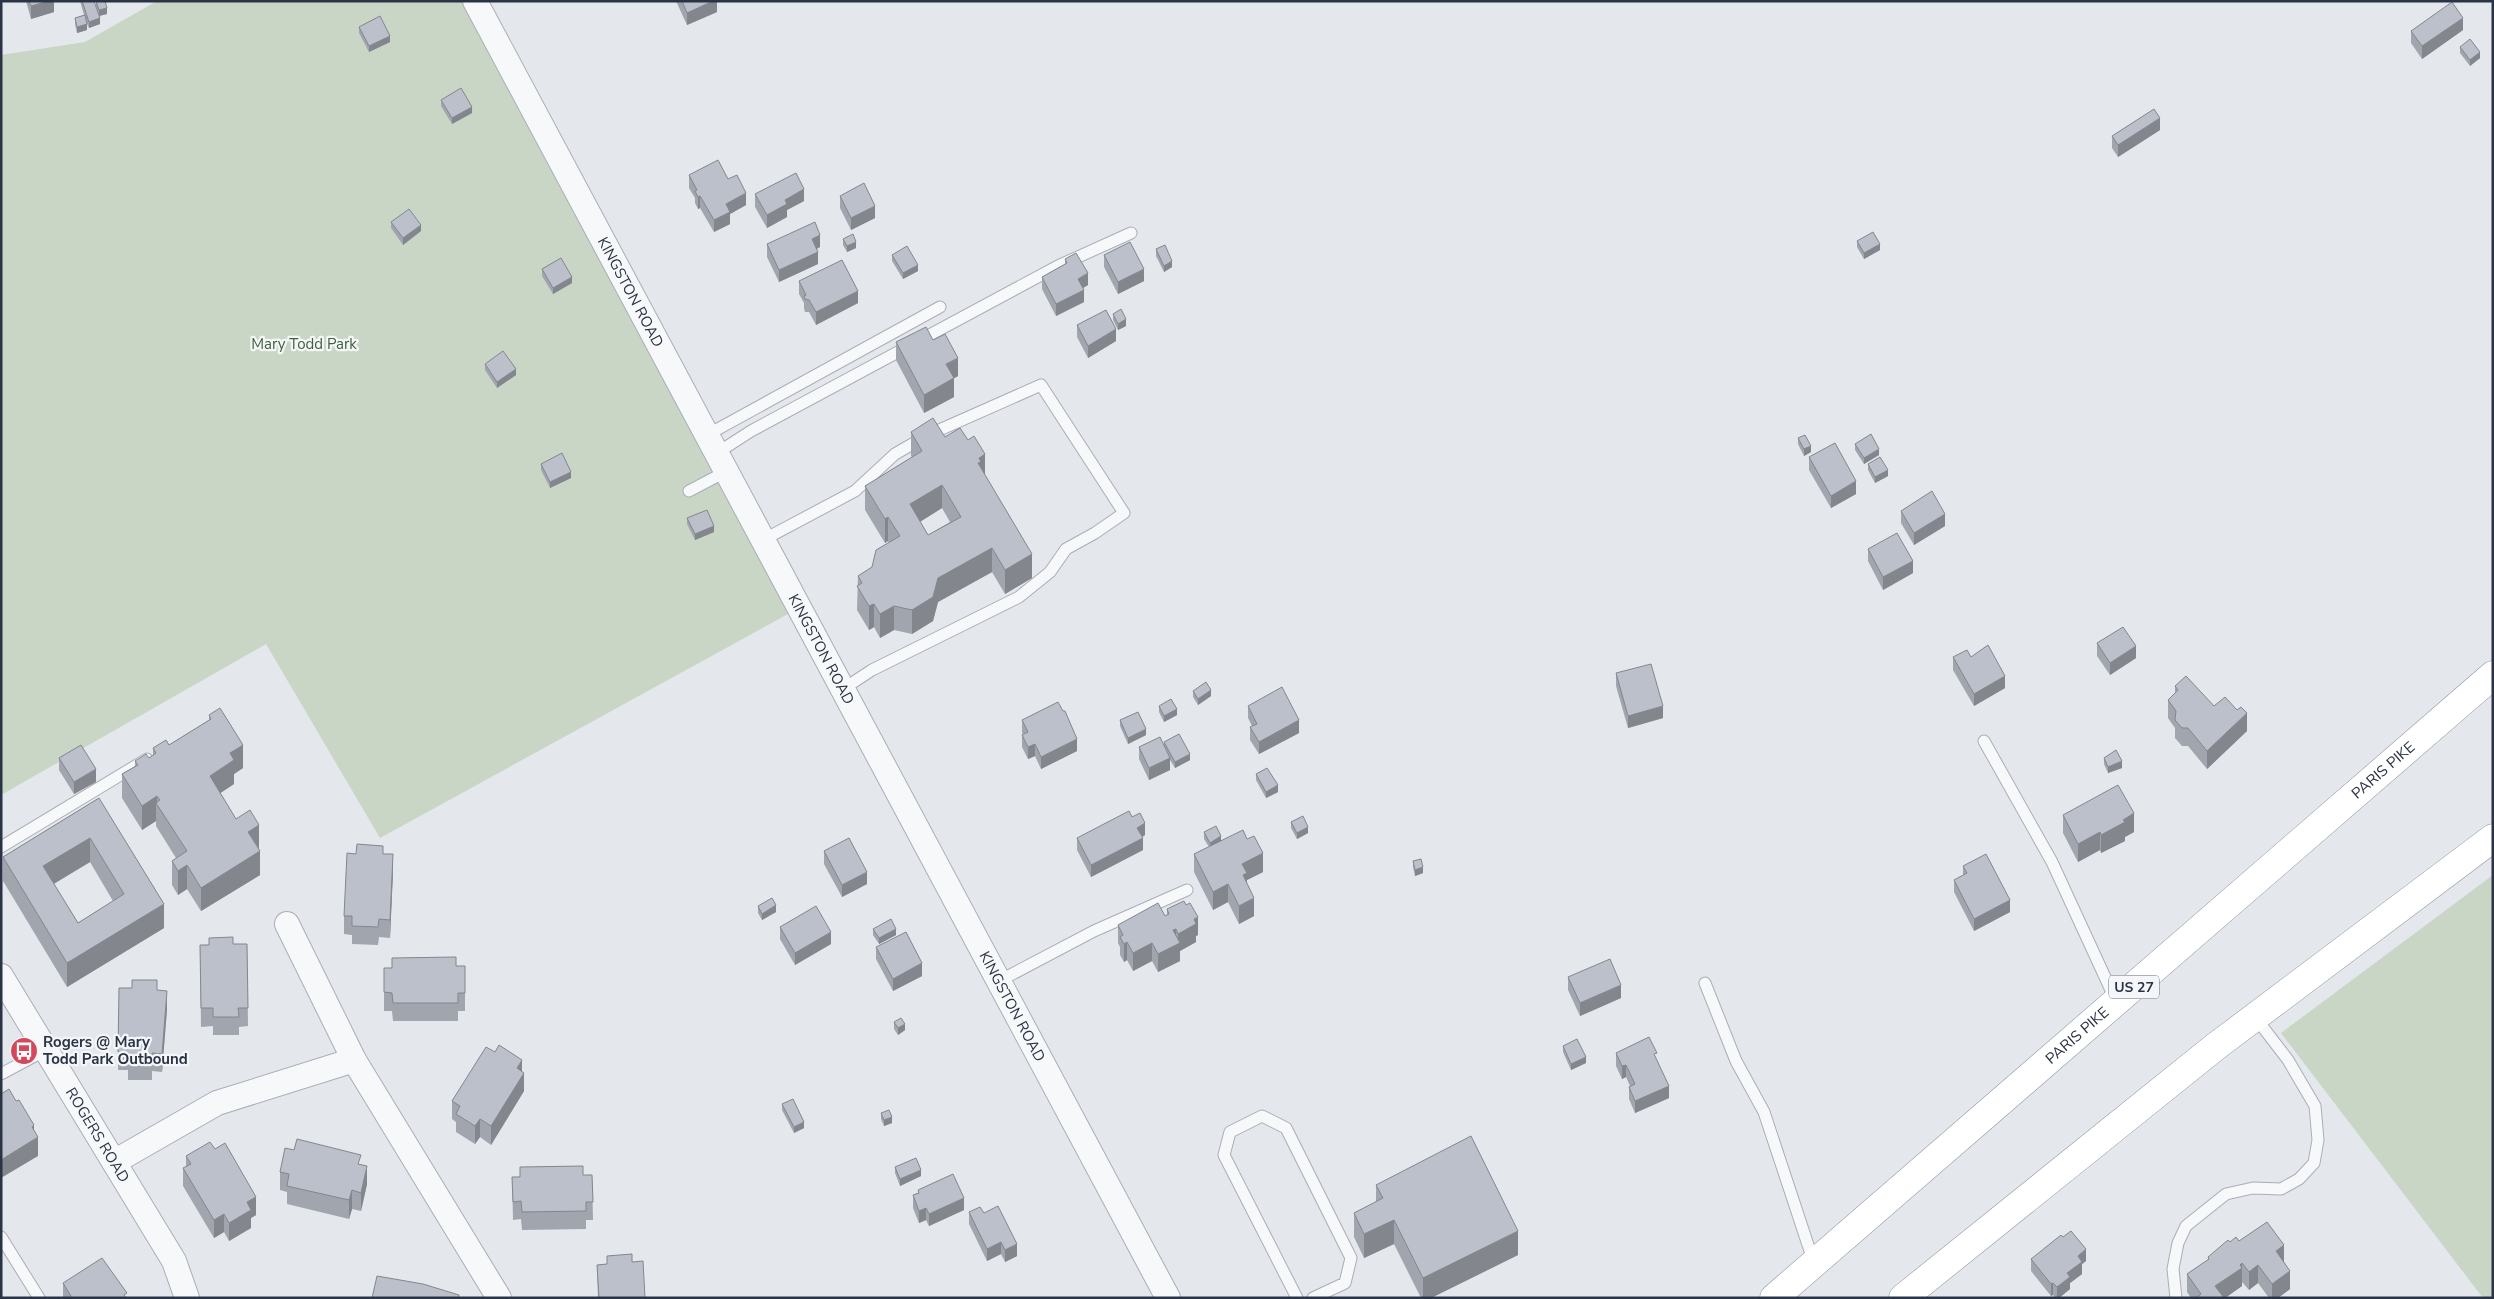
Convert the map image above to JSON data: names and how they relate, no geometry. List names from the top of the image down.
{
  "streets": {
    "highway": ["PARIS PIKE", "US 27"],
    "street": ["KINGSTON ROAD", "ROGERS ROAD"]
  },
  "parks": ["Mary Todd Park"],
  "places": {
    "bus stop": ["Rogers @ Mary Todd Park Outbound"]
  }
}
